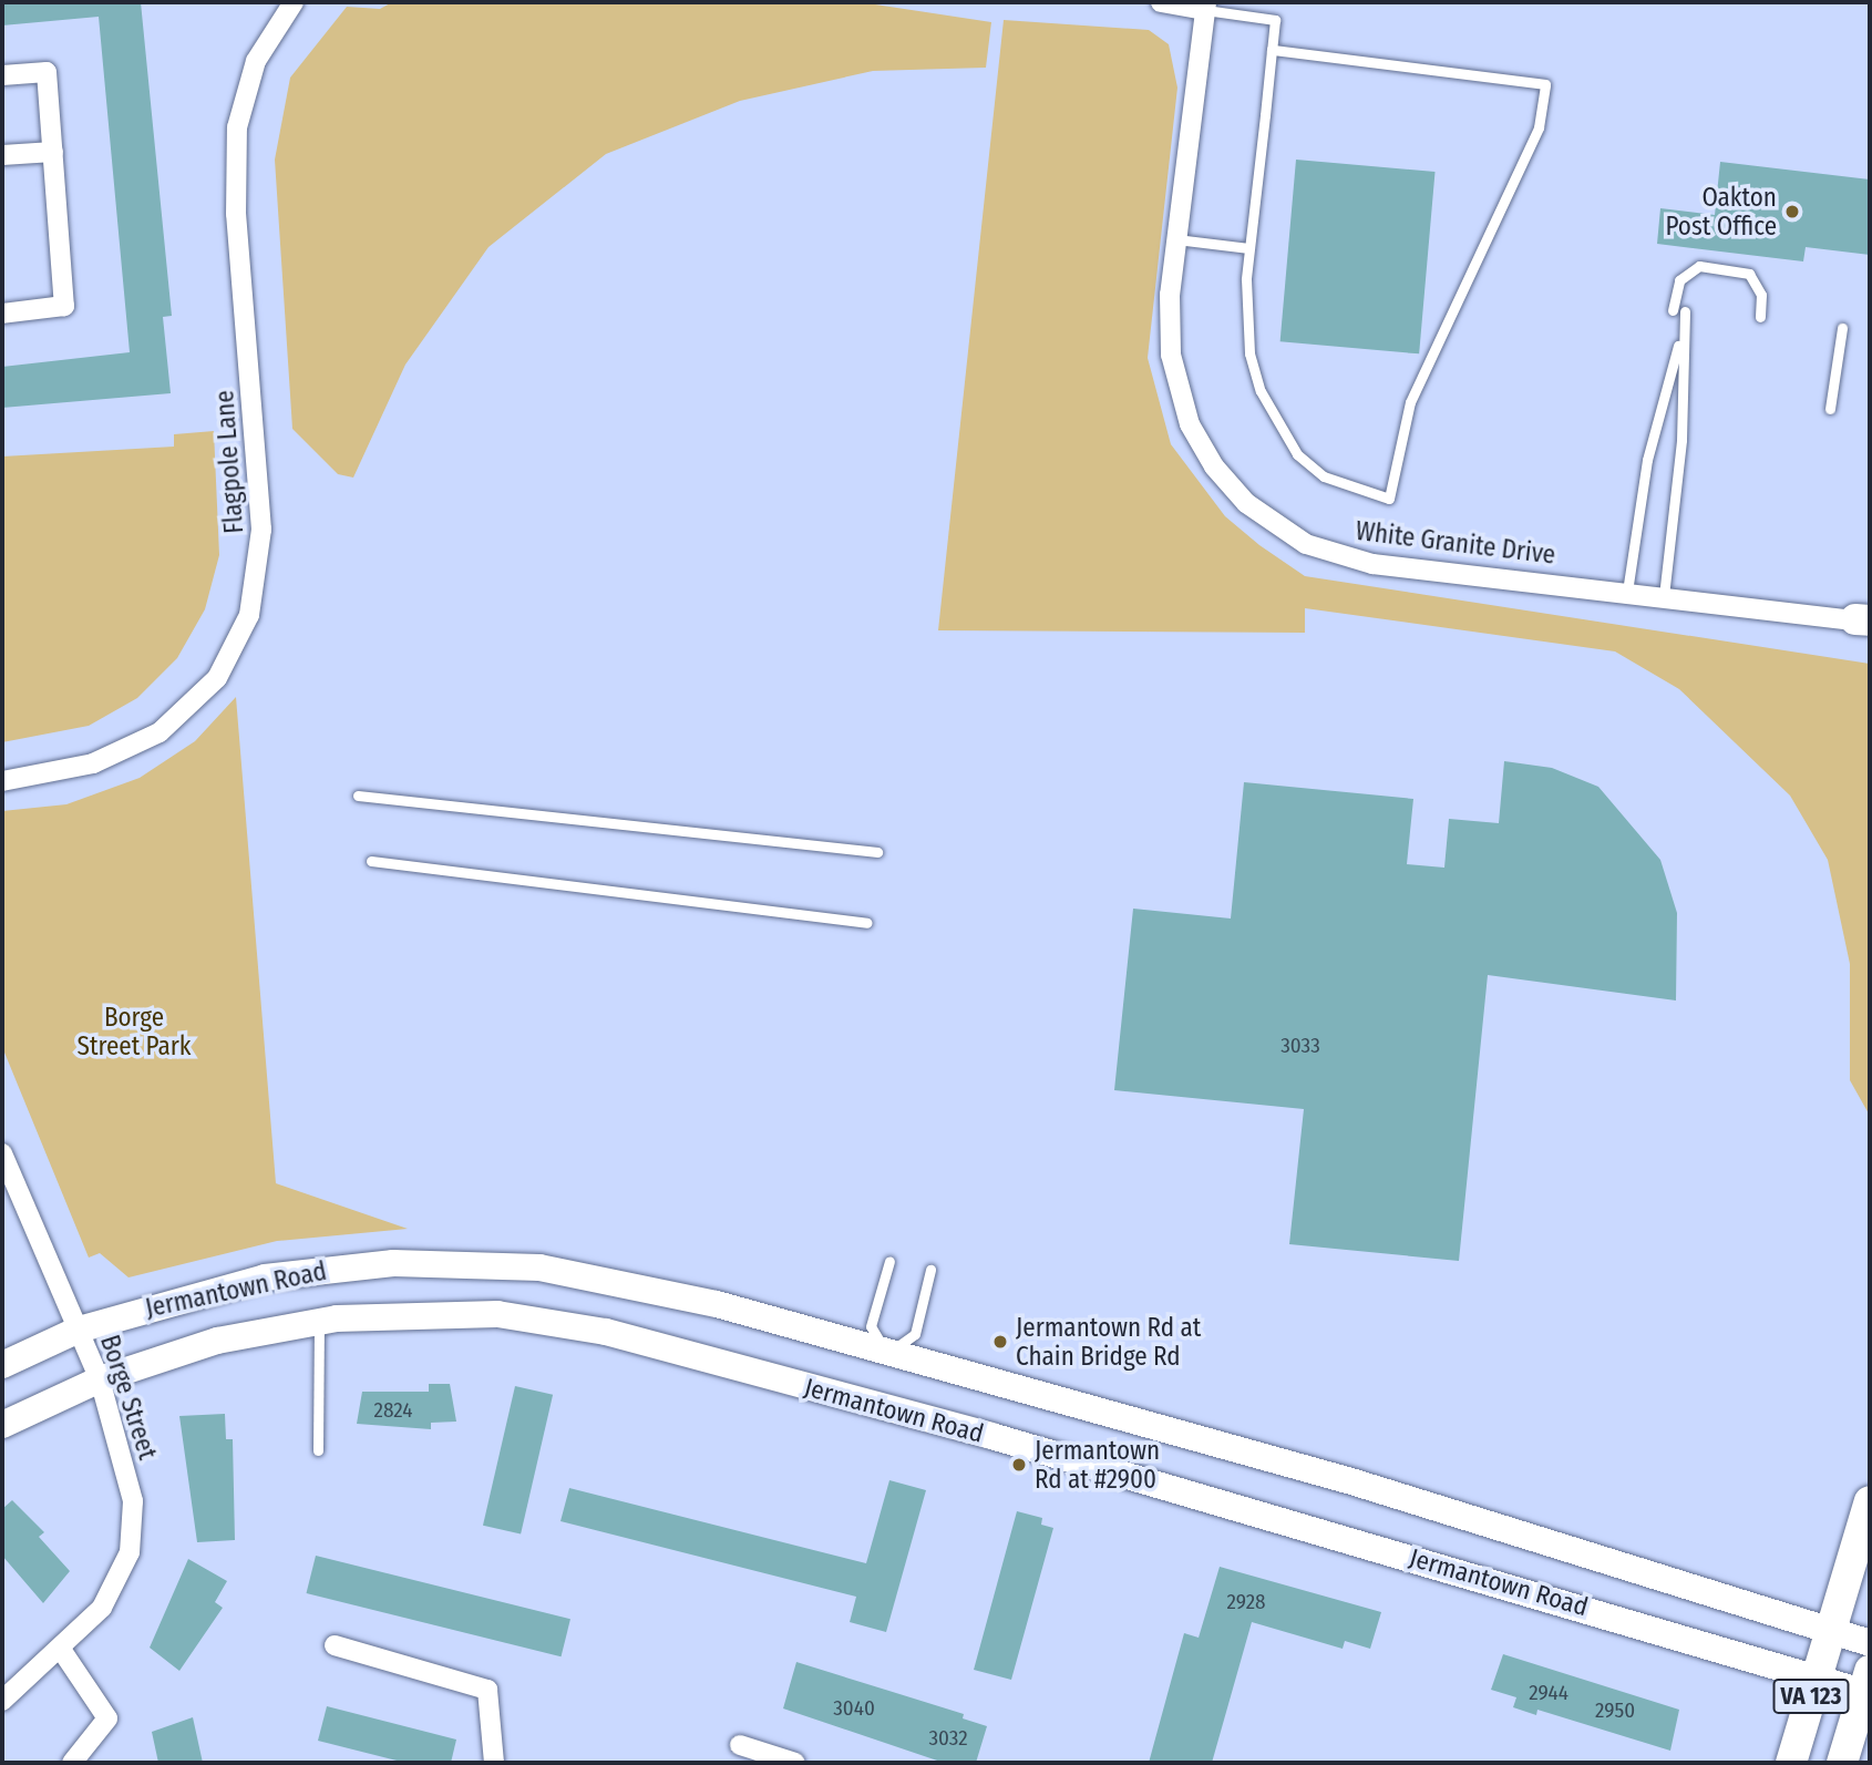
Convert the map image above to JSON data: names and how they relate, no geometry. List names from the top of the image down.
{
  "streets": {
    "main road": ["Jermantown Road", "VA 123"],
    "street": ["Flagpole Lane", "White Granite Drive", "Borge Street"]
  },
  "crossings": [
    ["Jermantown Road", "Borge Street"],
    ["Jermantown Road", "VA 123"]
  ],
  "parks": ["Borge Street Park"],
  "places": ["Oakton Post Office", "Jermantown Rd at Chain Bridge Rd", "Jermantown Rd at #2900"],
  "house_numbers": [
    "3033",
    "2824",
    "2928",
    "2944",
    "3040",
    "2950",
    "3032"
  ]
}
